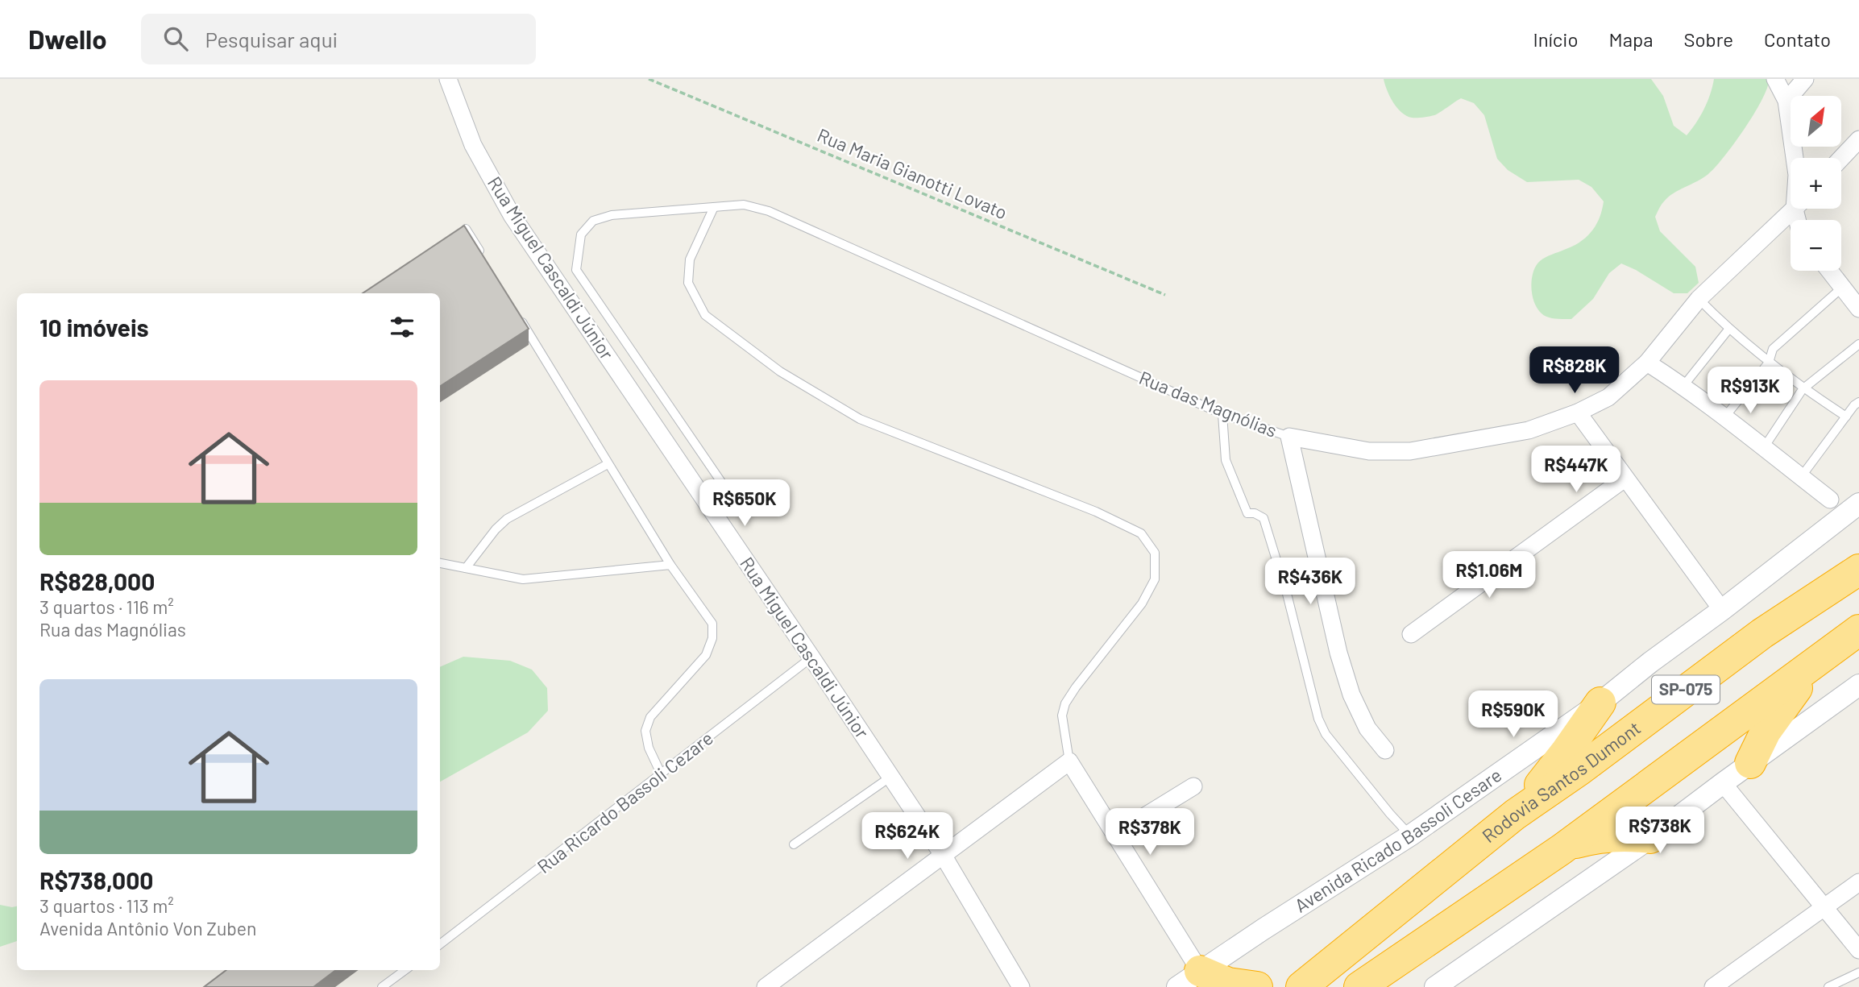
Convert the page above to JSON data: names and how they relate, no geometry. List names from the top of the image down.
{
  "streets": {
    "highway": ["SP-075", "Rodovia Santos Dumont"],
    "street": ["Rua Miguel Cascaldi Júnior", "Rua das Magnólias", "Avenida Ricado Bassoli Cesare"],
    "lane": ["Rua Ricardo Bassoli Cezare"],
    "path": ["Rua Maria Gianotti Lovato"]
  },
  "crossings": [
    ["Rua Miguel Cascaldi Júnior", "Rua Ricardo Bassoli Cezare"]
  ],
  "north": "top right",
  "page": {
    "header": "Dwello",
    "search": "Pesquisar aqui",
    "nav": [
      "Início",
      "Mapa",
      "Sobre",
      "Contato"
    ],
    "map_buttons": ["+", "−"],
    "heading": "10 imóveis",
    "price": [
      "R$828K",
      "R$913K",
      "R$447K",
      "R$650K",
      "R$1.06M",
      "R$436K",
      "R$590K",
      "R$738K",
      "R$378K",
      "R$624K"
    ],
    "list": [
      {
        "name": "R$828,000",
        "note": "3 quartos · 116 m² · Rua das Magnólias"
      },
      {
        "name": "R$738,000",
        "note": "3 quartos · 113 m² · Avenida Antônio Von Zuben"
      }
    ]
  }
}
